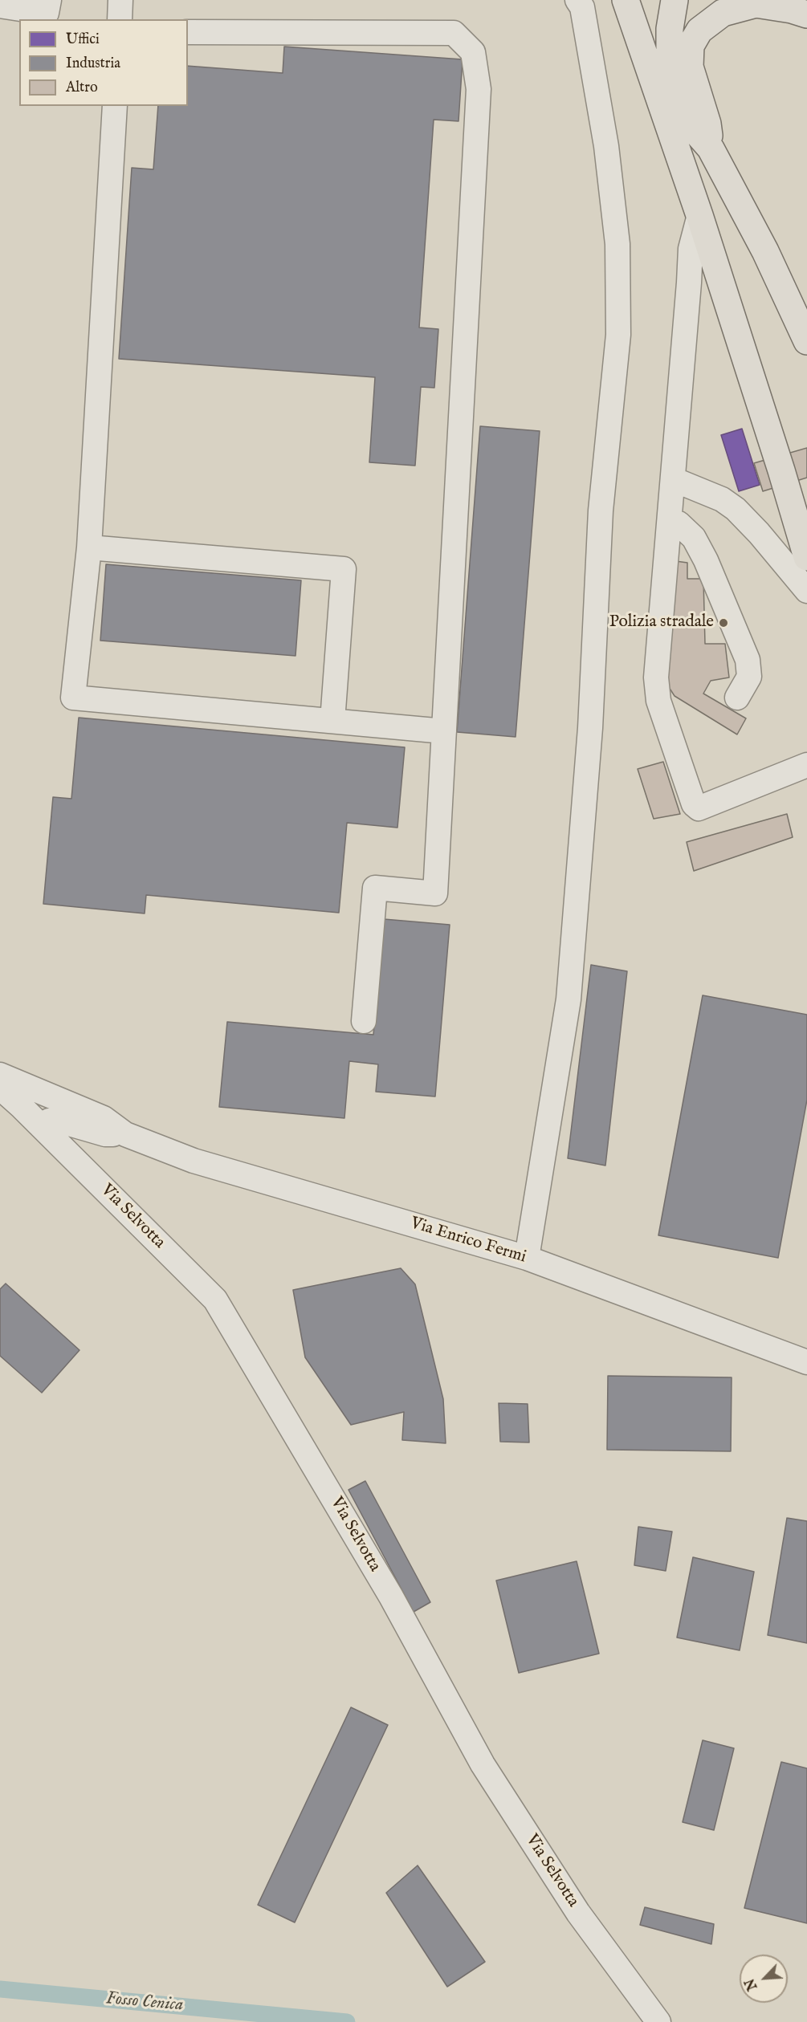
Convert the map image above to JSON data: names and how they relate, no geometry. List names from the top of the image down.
{
  "streets": {
    "street": ["Via Selvotta", "Via Enrico Fermi"]
  },
  "crossings": [
    ["Via Selvotta", "Via Enrico Fermi"]
  ],
  "water": ["Fosso Cenica"],
  "places": ["Polizia stradale"],
  "legend": ["Uffici", "Industria", "Altro"],
  "north": "bottom left"
}
